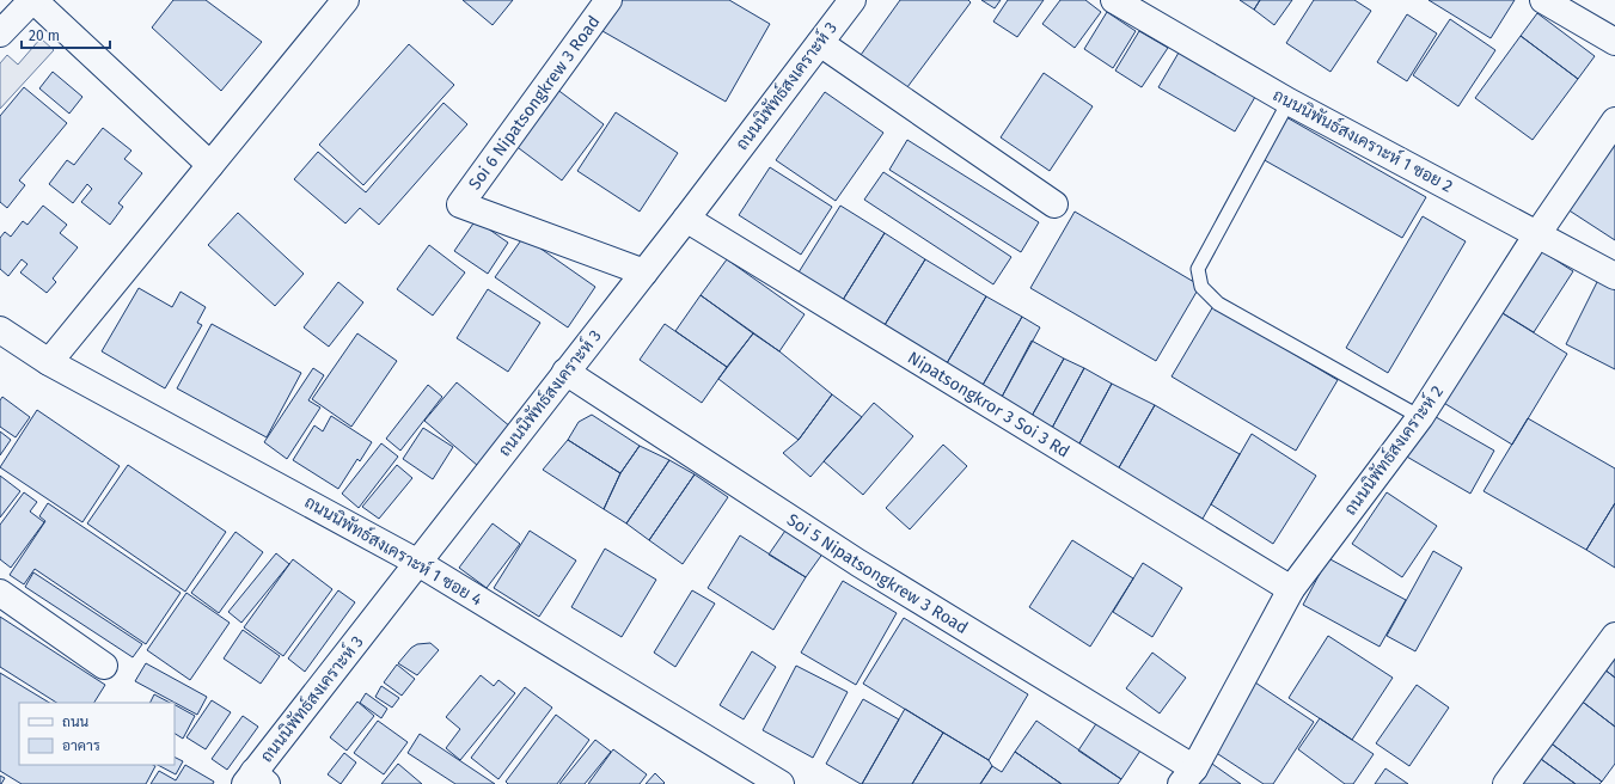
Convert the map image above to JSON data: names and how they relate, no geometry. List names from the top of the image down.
{
  "streets": {
    "street": [
      "ถนนนิพัทธ์สงเคราะห์ 3",
      "Soi 6 Nipatsongkrew 3 Road",
      "ถนนนิพันธ์สงเคราะห์ 1 ซอย 2",
      "Nipatsongkror 3 Soi 3 Rd",
      "ถนนนิพัทธ์สงเคราะห์ 2",
      "ถนนนิพัทธ์สงเคราะห์ 1 ซอย 4",
      "Soi 5 Nipatsongkrew 3 Road"
    ]
  },
  "crossings": [
    ["ถนนนิพัทธ์สงเคราะห์ 3", "Soi 6 Nipatsongkrew 3 Road"],
    ["ถนนนิพัทธ์สงเคราะห์ 3", "Nipatsongkror 3 Soi 3 Rd"],
    ["ถนนนิพัทธ์สงเคราะห์ 3", "ถนนนิพัทธ์สงเคราะห์ 1 ซอย 4"],
    ["ถนนนิพัทธ์สงเคราะห์ 3", "Soi 5 Nipatsongkrew 3 Road"],
    ["ถนนนิพันธ์สงเคราะห์ 1 ซอย 2", "ถนนนิพัทธ์สงเคราะห์ 2"],
    ["Nipatsongkror 3 Soi 3 Rd", "ถนนนิพัทธ์สงเคราะห์ 2"],
    ["ถนนนิพัทธ์สงเคราะห์ 2", "Soi 5 Nipatsongkrew 3 Road"]
  ],
  "legend": ["ถนน", "อาคาร"],
  "scale_bar": "20 m"
}
